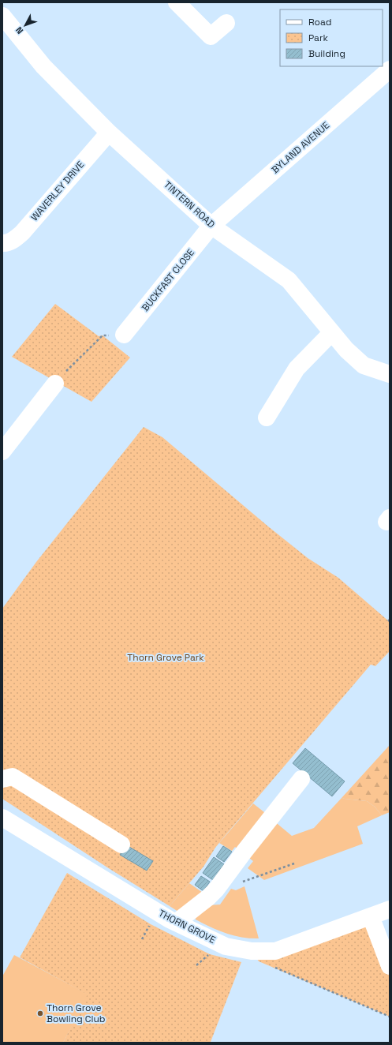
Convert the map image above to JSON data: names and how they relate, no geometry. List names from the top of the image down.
{
  "streets": {
    "street": [
      "BYLAND AVENUE",
      "WAVERLEY DRIVE",
      "TINTERN ROAD",
      "BUCKFAST CLOSE",
      "THORN GROVE"
    ]
  },
  "crossings": [
    ["BYLAND AVENUE", "TINTERN ROAD"],
    ["BYLAND AVENUE", "BUCKFAST CLOSE"],
    ["WAVERLEY DRIVE", "TINTERN ROAD"],
    ["TINTERN ROAD", "BUCKFAST CLOSE"]
  ],
  "parks": ["Thorn Grove Park"],
  "places": ["Thorn Grove Bowling Club"],
  "legend": ["Road", "Park", "Building"],
  "north": "bottom left"
}
